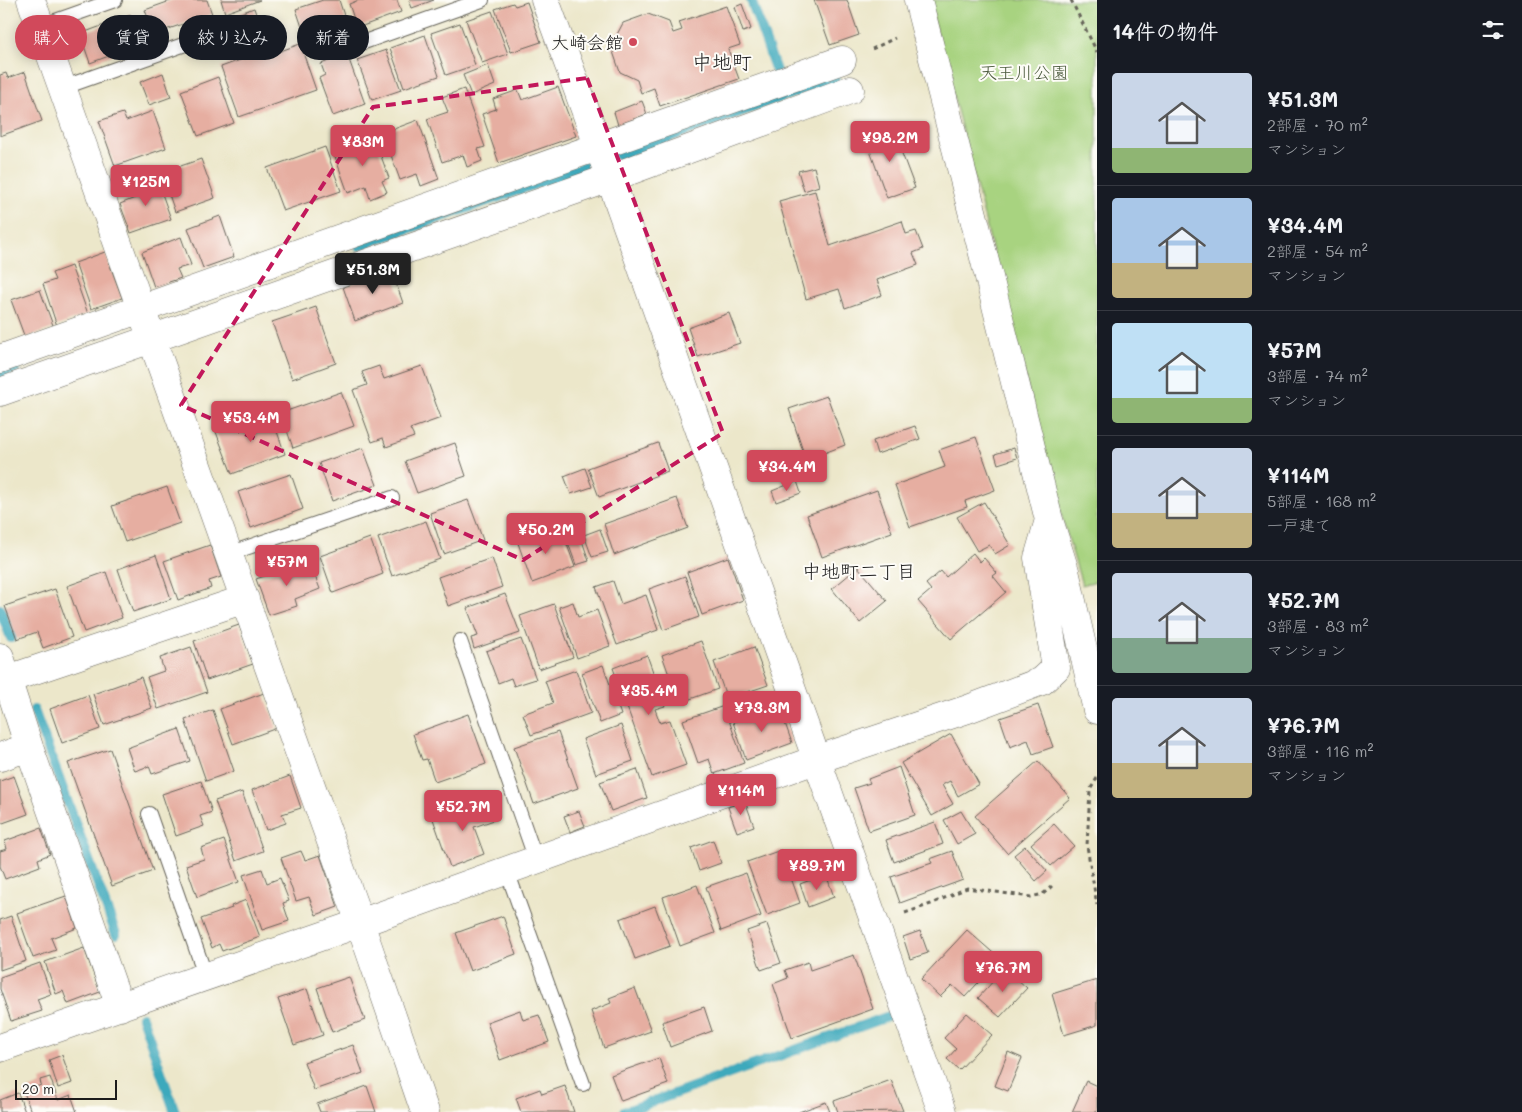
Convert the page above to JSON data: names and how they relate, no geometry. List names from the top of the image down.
{
  "districts": ["中地町", "中地町二丁目"],
  "parks": ["天王川公園"],
  "places": ["大崎会館"],
  "scale_bar": "20 m",
  "page": {
    "heading": "14件の物件",
    "chip": [
      "購入",
      "賃貸",
      "絞り込み",
      "新着"
    ],
    "list": [
      {
        "name": "¥51.3M",
        "note": "2部屋 · 70 m² · マンション"
      },
      {
        "name": "¥34.4M",
        "note": "2部屋 · 54 m² · マンション"
      },
      {
        "name": "¥57M",
        "note": "3部屋 · 74 m² · マンション"
      },
      {
        "name": "¥114M",
        "note": "5部屋 · 168 m² · 一戸建て"
      },
      {
        "name": "¥52.7M",
        "note": "3部屋 · 83 m² · マンション"
      },
      {
        "name": "¥76.7M",
        "note": "3部屋 · 116 m² · マンション"
      }
    ],
    "price": [
      "¥98.2M",
      "¥83M",
      "¥125M",
      "¥51.3M",
      "¥53.4M",
      "¥34.4M",
      "¥50.2M",
      "¥57M",
      "¥35.4M",
      "¥73.3M",
      "¥114M",
      "¥52.7M",
      "¥89.7M",
      "¥76.7M"
    ],
    "scale": "20 m"
  }
}
